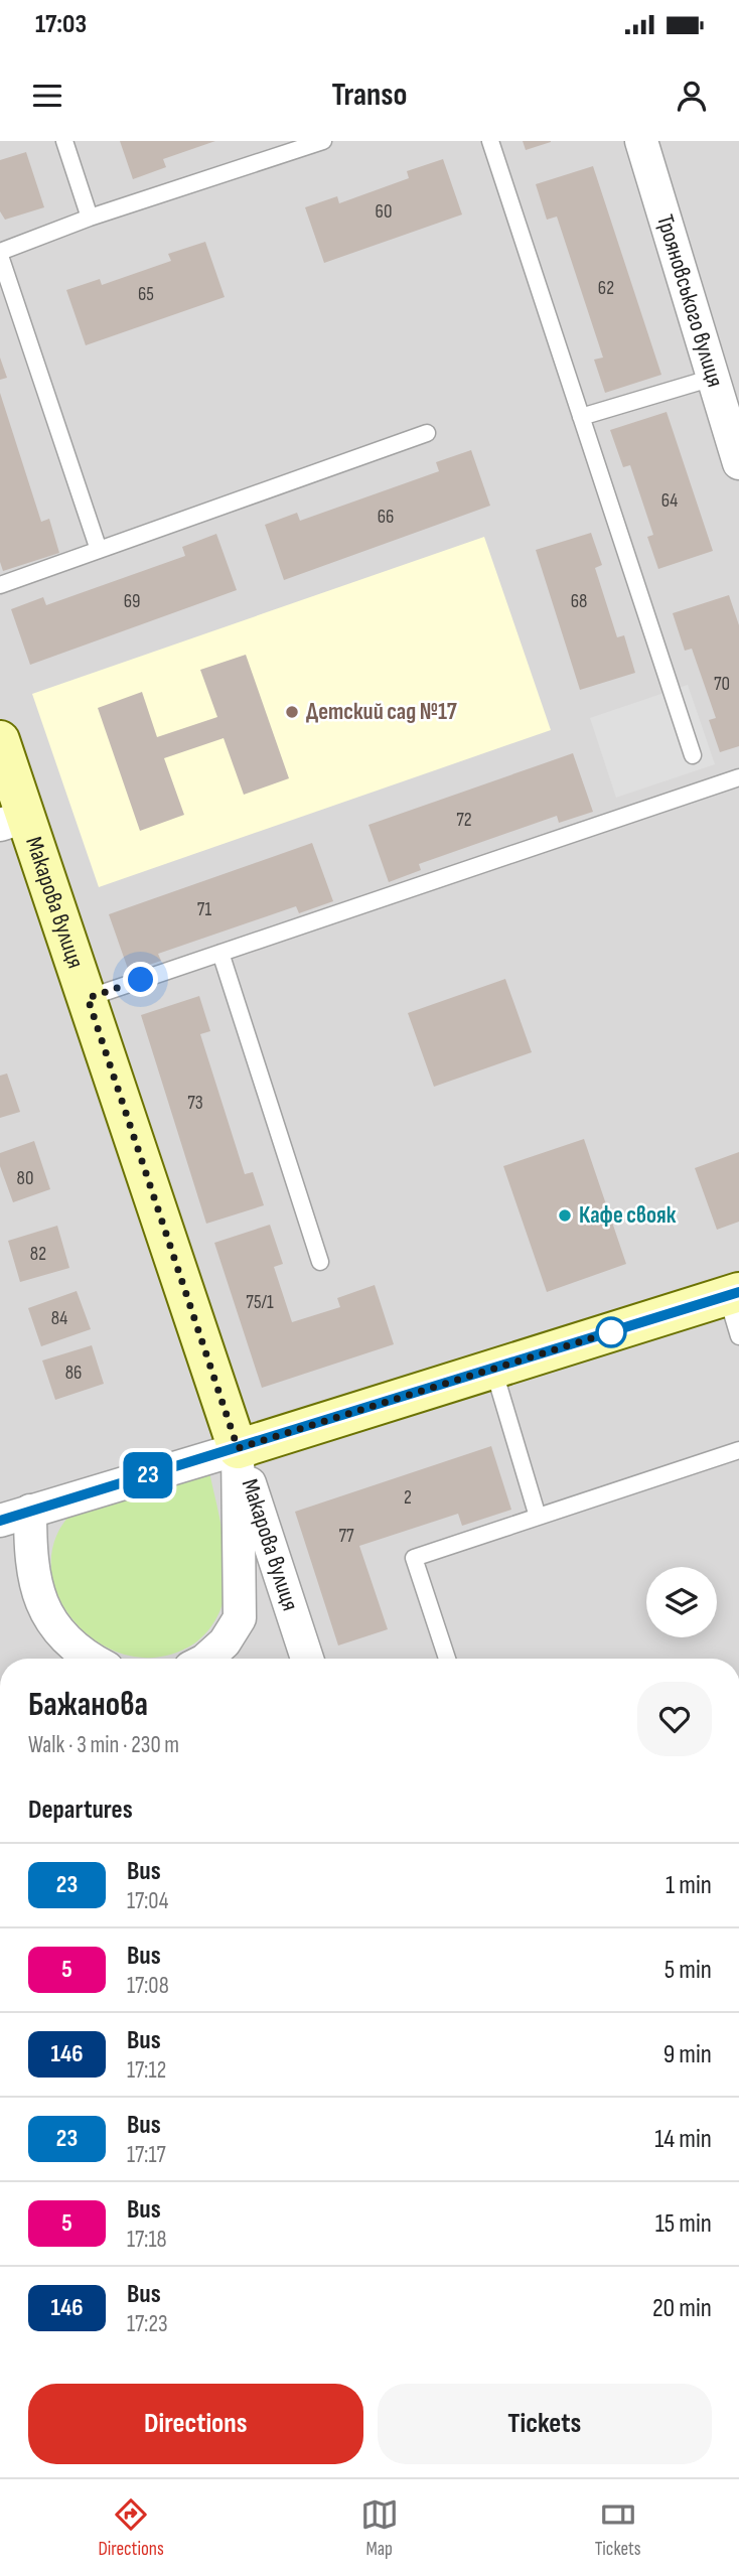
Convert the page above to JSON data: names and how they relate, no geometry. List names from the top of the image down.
{
  "streets": {
    "street": ["Трояновського вулиця", "Макарова вулиця"]
  },
  "places": ["Детский сад №17", "Кафе свояк"],
  "lines": ["bus line 23"],
  "house_numbers": [
    "60",
    "62",
    "65",
    "64",
    "66",
    "69",
    "68",
    "70",
    "72",
    "71",
    "73",
    "80",
    "82",
    "75/1",
    "84",
    "86",
    "2",
    "77"
  ],
  "page": {
    "status": "17:03",
    "header": "Transo",
    "on_map": "23",
    "heading": [
      ["Бажанова", "Walk · 3 min · 230 m"],
      "Departures"
    ],
    "list": [
      {
        "mark": "23",
        "name": "Bus",
        "note": "17:04",
        "value": "1 min"
      },
      {
        "mark": "5",
        "name": "Bus",
        "note": "17:08",
        "value": "5 min"
      },
      {
        "mark": "146",
        "name": "Bus",
        "note": "17:12",
        "value": "9 min"
      },
      {
        "mark": "23",
        "name": "Bus",
        "note": "17:17",
        "value": "14 min"
      },
      {
        "mark": "5",
        "name": "Bus",
        "note": "17:18",
        "value": "15 min"
      },
      {
        "mark": "146",
        "name": "Bus",
        "note": "17:23",
        "value": "20 min"
      }
    ],
    "buttons": ["Directions", "Tickets"],
    "tabs": ["Directions", "Map", "Tickets"]
  }
}
